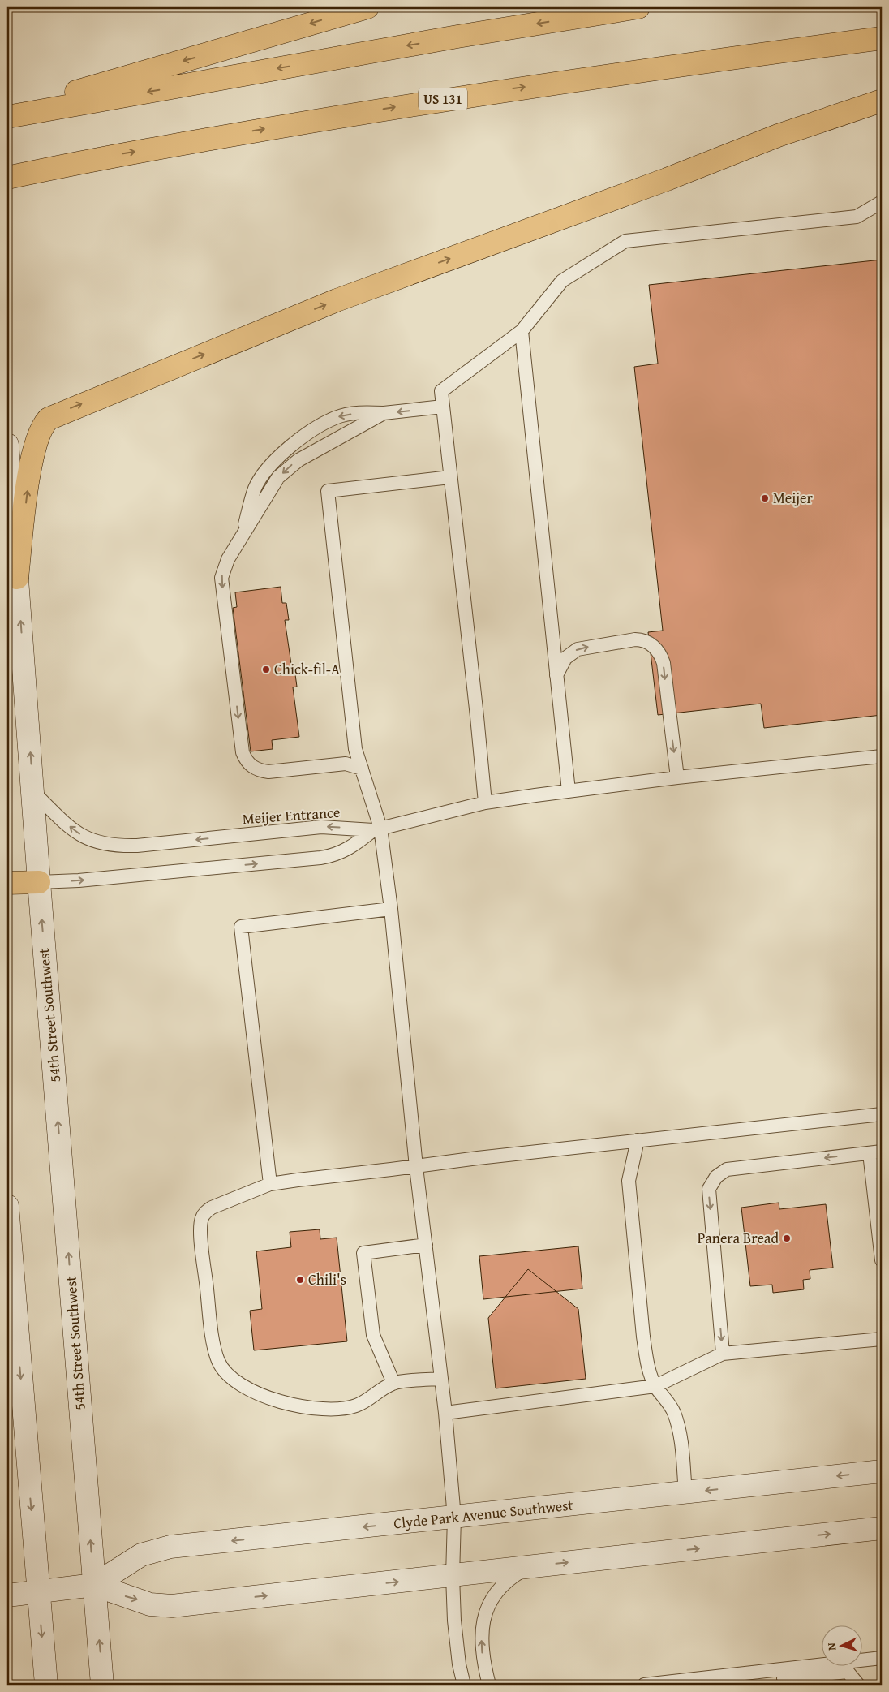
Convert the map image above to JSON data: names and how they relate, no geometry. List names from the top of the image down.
{
  "streets": {
    "highway": ["US 131"],
    "main road": ["54th Street Southwest", "Clyde Park Avenue Southwest"],
    "lane": ["Meijer Entrance"]
  },
  "crossings": [
    ["Meijer Entrance", "54th Street Southwest"],
    ["54th Street Southwest", "Clyde Park Avenue Southwest"]
  ],
  "places": [
    "Meijer",
    "Chick-fil-A",
    "Panera Bread",
    "Chili's"
  ],
  "north": "left"
}
